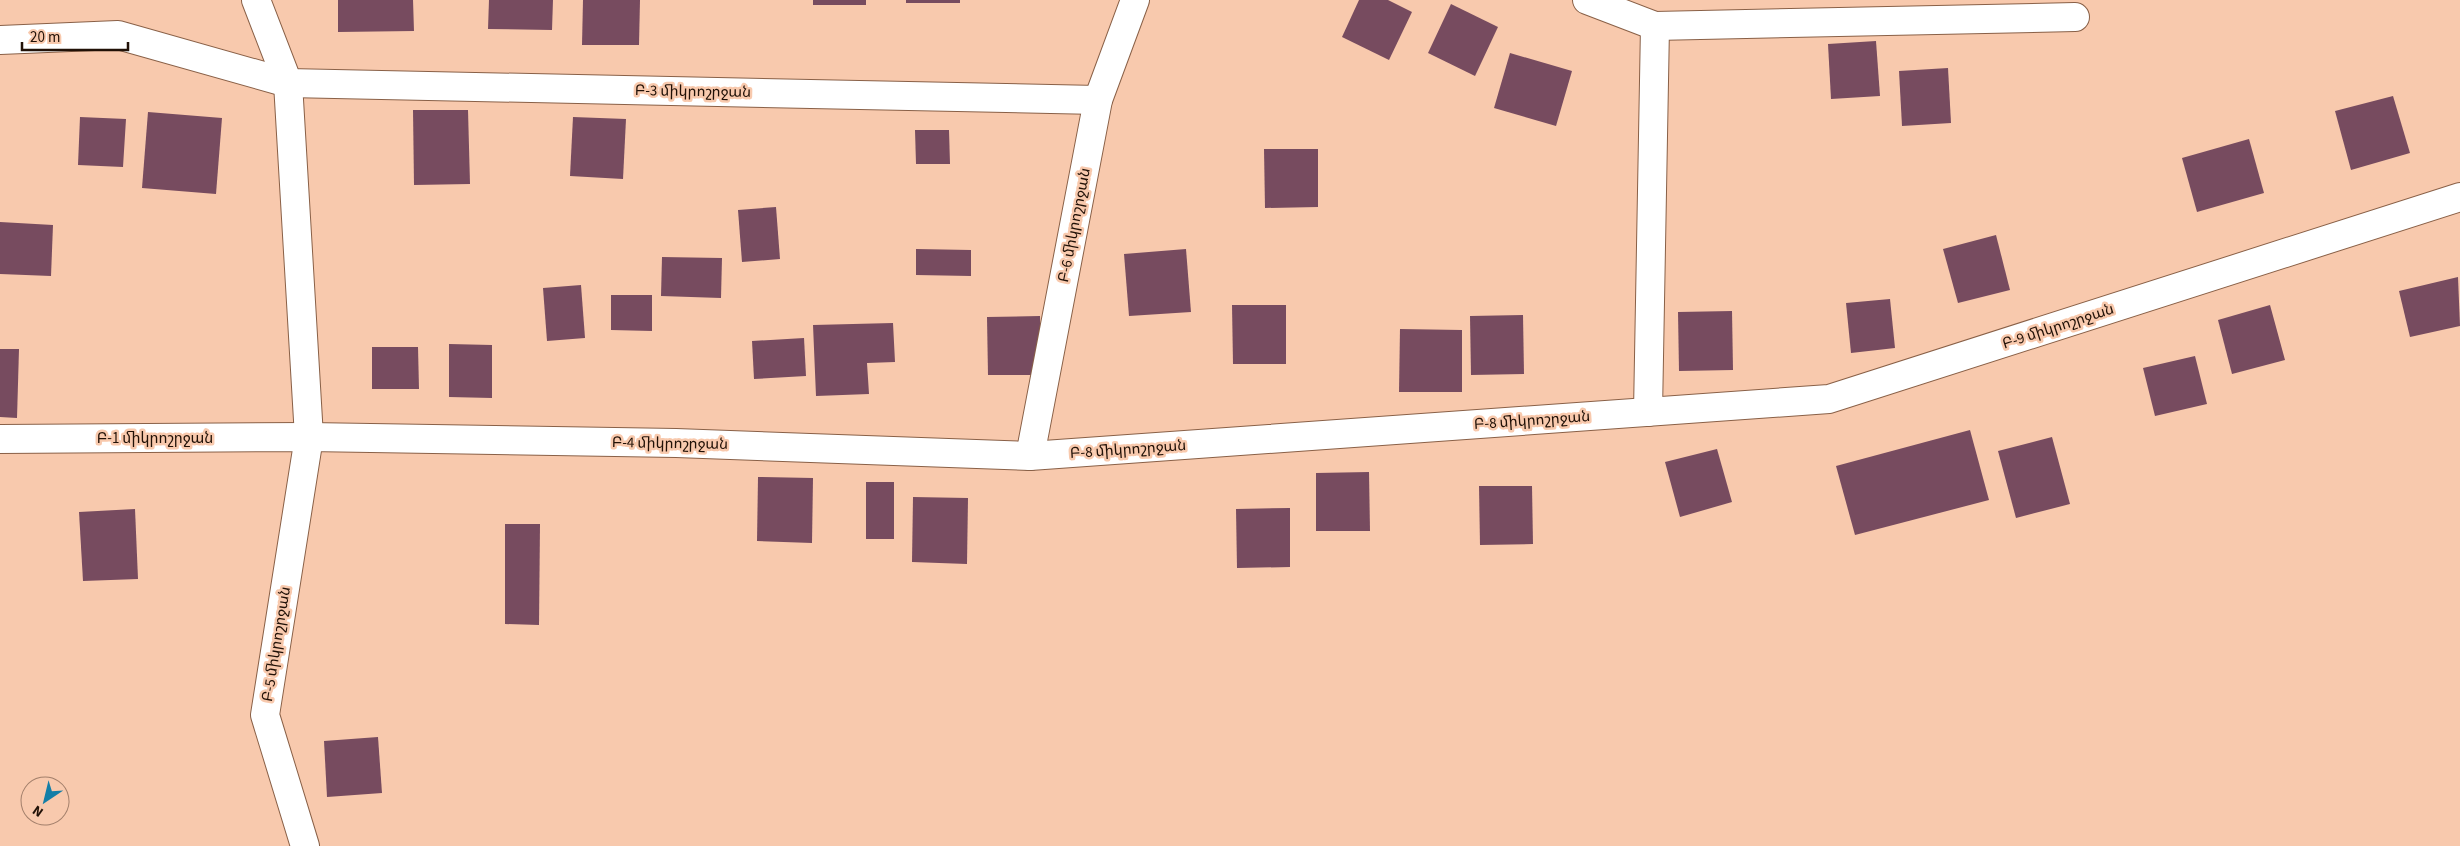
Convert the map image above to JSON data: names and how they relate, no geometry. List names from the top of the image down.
{
  "streets": {
    "street": [
      "Բ-3 միկրոշրջան",
      "Բ-6 միկրոշրջան",
      "Բ-9 միկրոշրջան",
      "Բ-8 միկրոշրջան",
      "Բ-1 միկրոշրջան",
      "Բ-4 միկրոշրջան",
      "Բ-5 միկրոշրջան"
    ]
  },
  "crossings": [
    ["Բ-3 միկրոշրջան", "Բ-6 միկրոշրջան"],
    ["Բ-3 միկրոշրջան", "Բ-5 միկրոշրջան"],
    ["Բ-6 միկրոշրջան", "Բ-8 միկրոշրջան"],
    ["Բ-6 միկրոշրջան", "Բ-4 միկրոշրջան"],
    ["Բ-9 միկրոշրջան", "Բ-8 միկրոշրջան"],
    ["Բ-8 միկրոշրջան", "Բ-4 միկրոշրջան"],
    ["Բ-1 միկրոշրջան", "Բ-4 միկրոշրջան"],
    ["Բ-1 միկրոշրջան", "Բ-5 միկրոշրջան"],
    ["Բ-4 միկրոշրջան", "Բ-5 միկրոշրջան"]
  ],
  "scale_bar": "20 m",
  "north": "bottom left"
}
